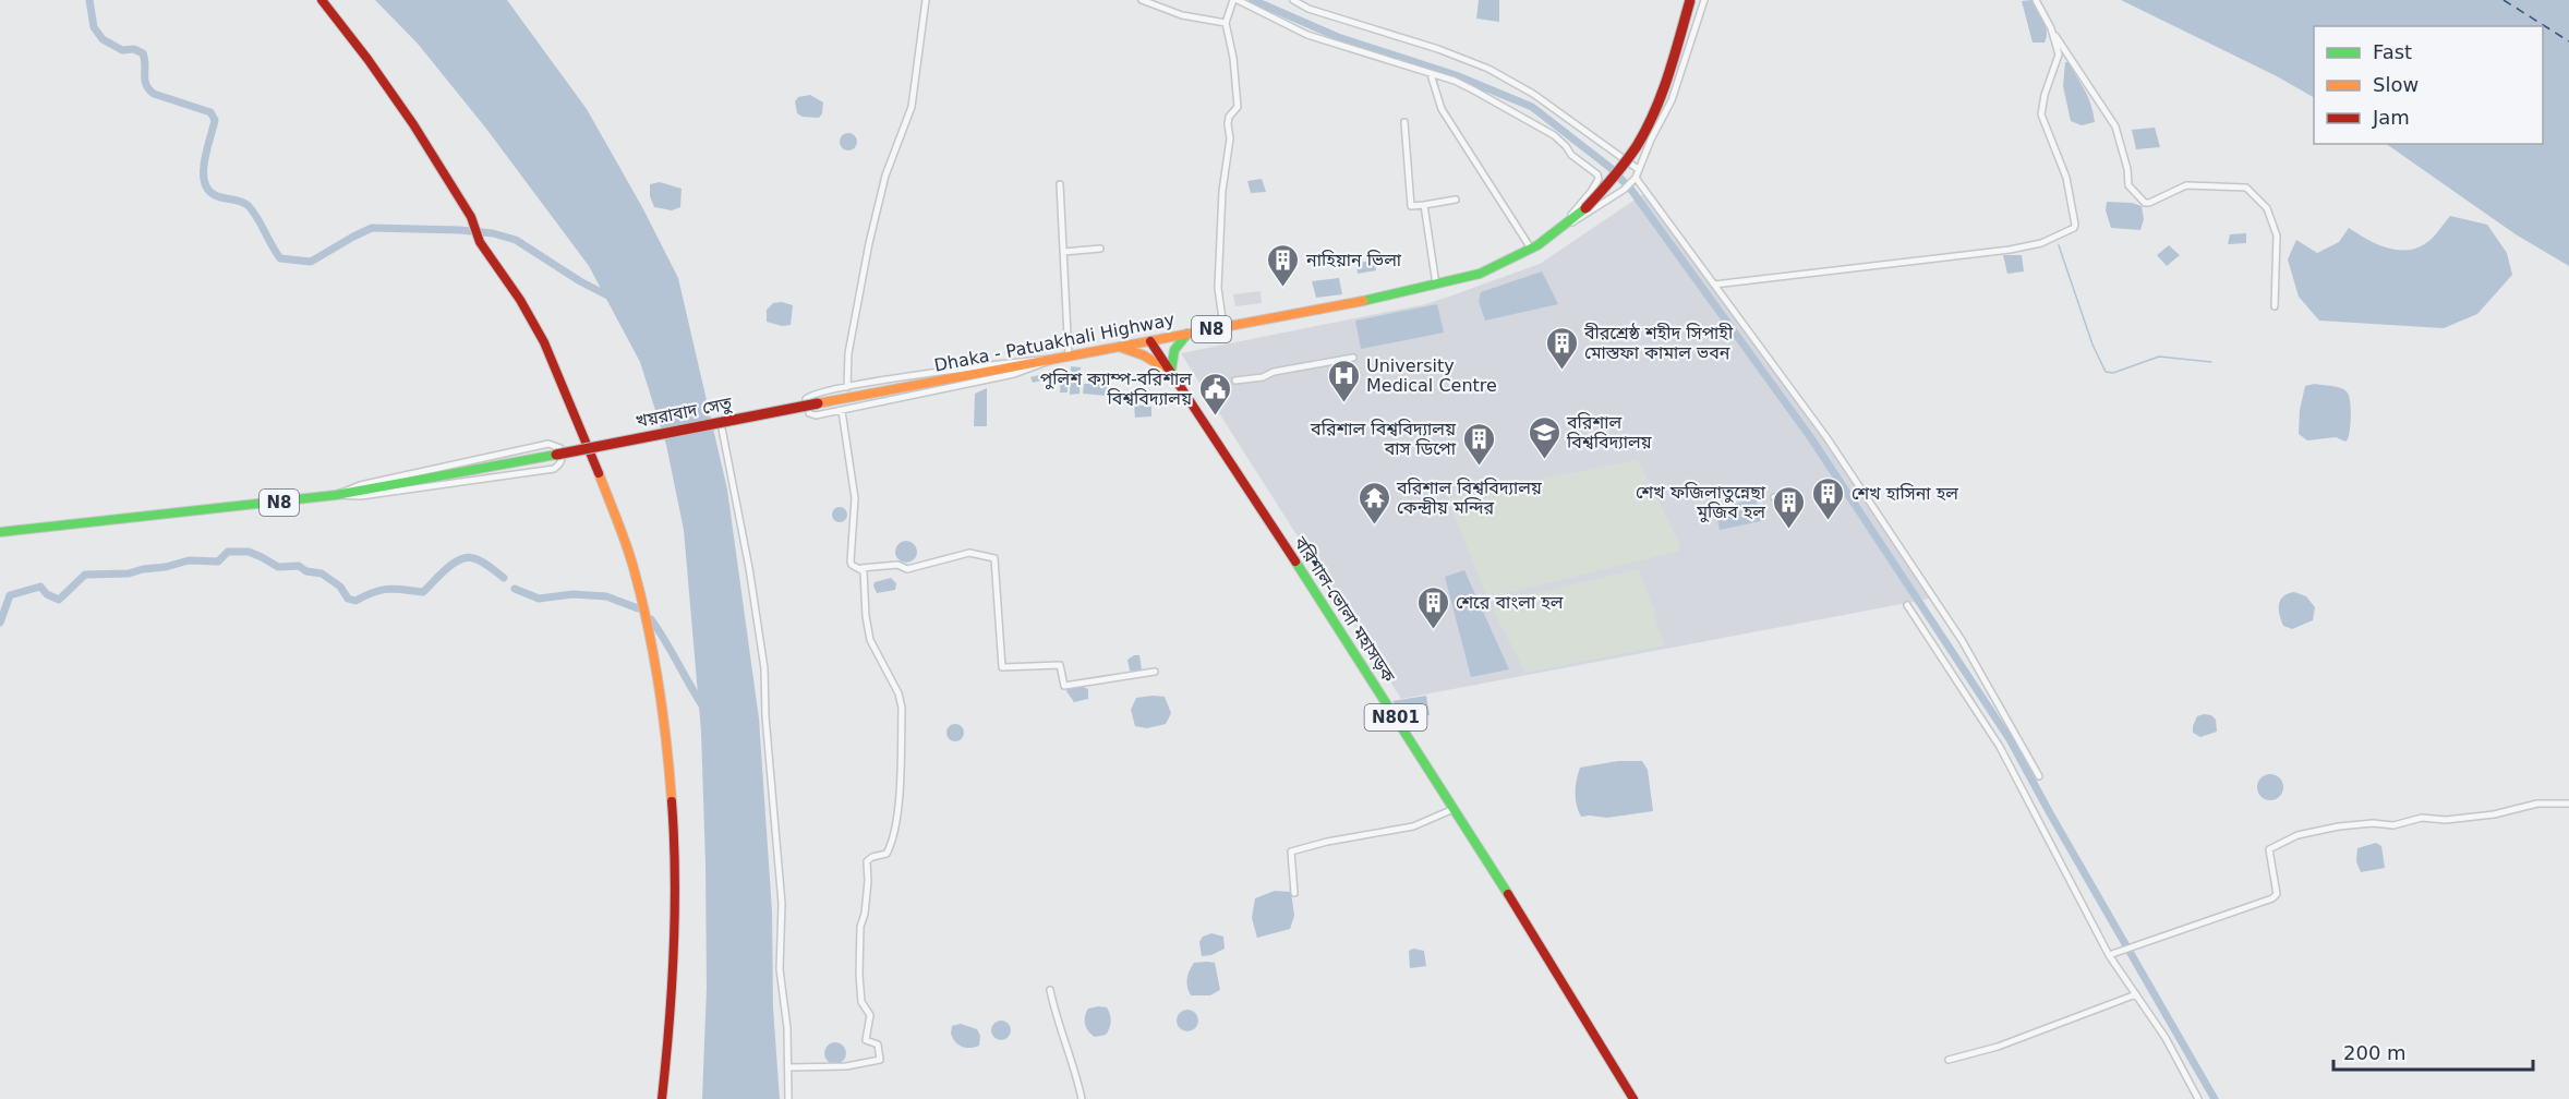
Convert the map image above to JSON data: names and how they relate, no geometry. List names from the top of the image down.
{
  "streets": {
    "main road": [
      "N8",
      "Dhaka - Patuakhali Highway",
      "খয়রাবাদ সেতু",
      "বরিশাল-ভোলা মহাসড়ক",
      "N801"
    ]
  },
  "crossings": [
    ["N8", "খয়রাবাদ সেতু"],
    ["Dhaka - Patuakhali Highway", "খয়রাবাদ সেতু"],
    ["Dhaka - Patuakhali Highway", "বরিশাল-ভোলা মহাসড়ক"]
  ],
  "places": {
    "building": [
      "নাহিয়ান ভিলা",
      "বীরশ্রেষ্ঠ শহীদ সিপাহী মোস্তফা কামাল ভবন",
      "বরিশাল বিশ্ববিদ্যালয় বাস ডিপো",
      "শেখ হাসিনা হল",
      "শেখ ফজিলাতুন্নেছা মুজিব হল",
      "শেরে বাংলা হল"
    ],
    "hospital": ["University Medical Centre"],
    "public building": ["পুলিশ ক্যাম্প-বরিশাল বিশ্ববিদ্যালয়"],
    "school or university": ["বরিশাল বিশ্ববিদ্যালয়"],
    "temple": ["বরিশাল বিশ্ববিদ্যালয় কেন্দ্রীয় মন্দির"]
  },
  "legend": ["Fast", "Slow", "Jam"],
  "scale_bar": "200 m"
}
